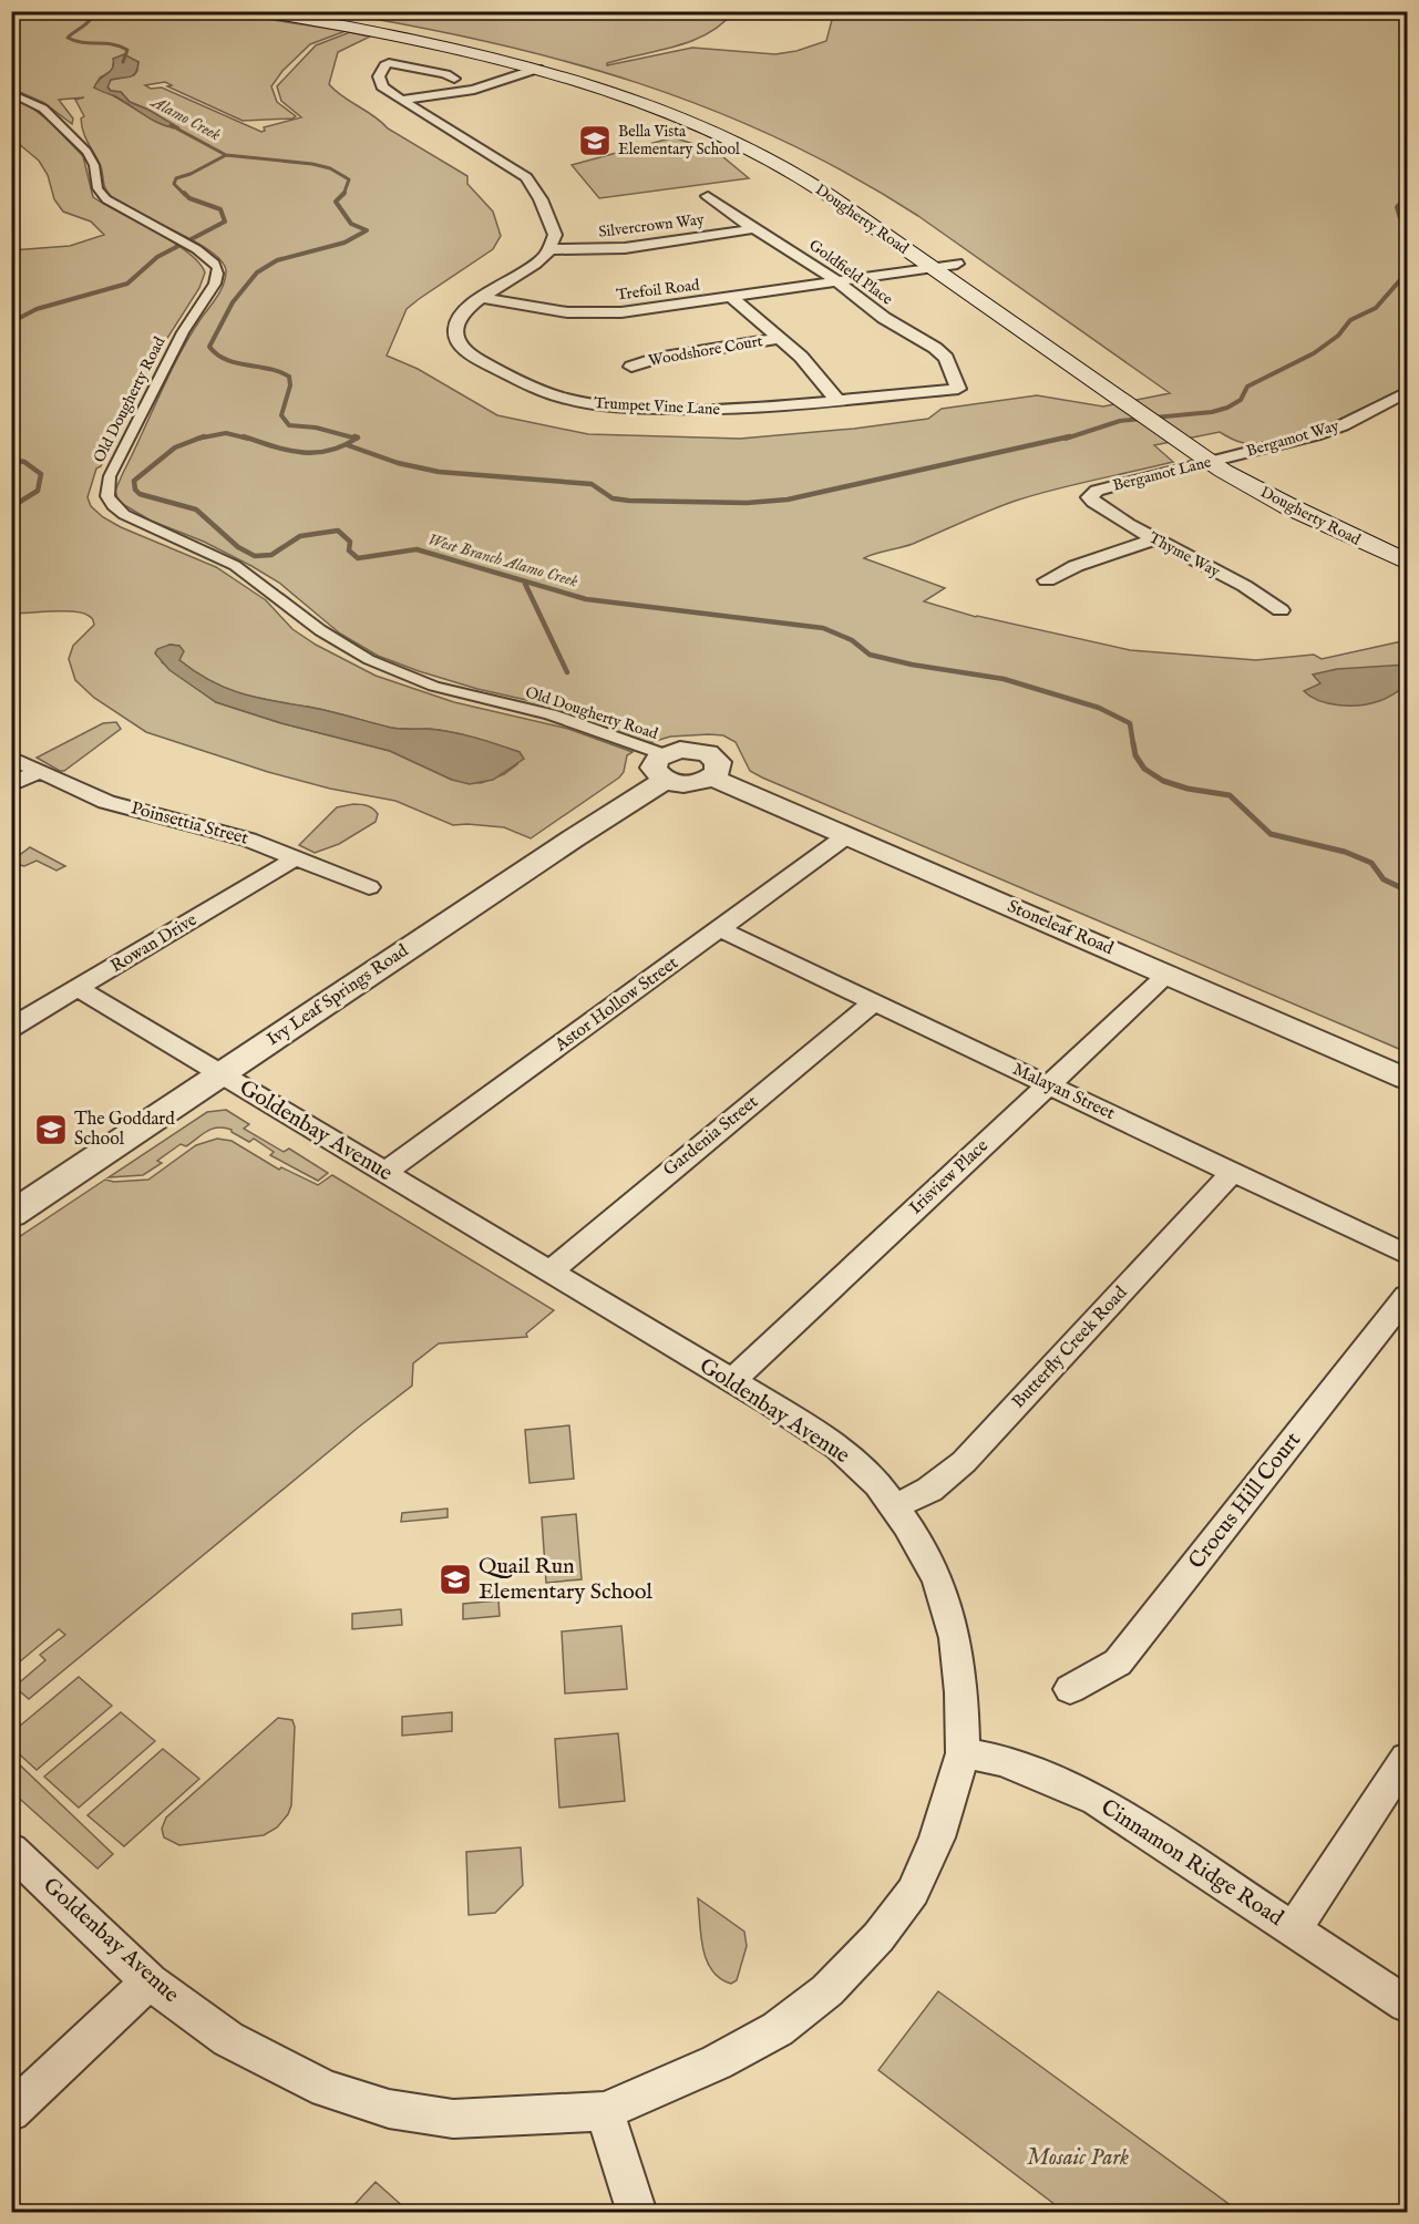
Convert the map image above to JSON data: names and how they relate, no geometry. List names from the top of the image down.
{
  "streets": {
    "main road": ["Dougherty Road"],
    "street": [
      "Silvercrown Way",
      "Goldfield Place",
      "Trefoil Road",
      "Woodshore Court",
      "Old Dougherty Road",
      "Trumpet Vine Lane",
      "Bergamot Way",
      "Bergamot Lane",
      "Thyme Way",
      "Poinsettia Street",
      "Stoneleaf Road",
      "Rowan Drive",
      "Ivy Leaf Springs Road",
      "Astor Hollow Street",
      "Malayan Street",
      "Goldenbay Avenue",
      "Gardenia Street",
      "Irisview Place",
      "Butterfly Creek Road",
      "Crocus Hill Court",
      "Cinnamon Ridge Road"
    ]
  },
  "crossings": [
    ["Dougherty Road", "Trefoil Road"],
    ["Dougherty Road", "Bergamot Way"],
    ["Dougherty Road", "Bergamot Lane"],
    ["Silvercrown Way", "Goldfield Place"],
    ["Silvercrown Way", "Trumpet Vine Lane"],
    ["Goldfield Place", "Trefoil Road"],
    ["Goldfield Place", "Trumpet Vine Lane"],
    ["Trefoil Road", "Trumpet Vine Lane"],
    ["Old Dougherty Road", "Stoneleaf Road"],
    ["Old Dougherty Road", "Ivy Leaf Springs Road"],
    ["Bergamot Way", "Bergamot Lane"],
    ["Bergamot Lane", "Thyme Way"],
    ["Poinsettia Street", "Rowan Drive"],
    ["Stoneleaf Road", "Ivy Leaf Springs Road"],
    ["Stoneleaf Road", "Astor Hollow Street"],
    ["Stoneleaf Road", "Irisview Place"],
    ["Rowan Drive", "Goldenbay Avenue"],
    ["Ivy Leaf Springs Road", "Goldenbay Avenue"],
    ["Astor Hollow Street", "Malayan Street"],
    ["Astor Hollow Street", "Goldenbay Avenue"],
    ["Malayan Street", "Gardenia Street"],
    ["Malayan Street", "Irisview Place"],
    ["Malayan Street", "Butterfly Creek Road"],
    ["Goldenbay Avenue", "Gardenia Street"],
    ["Goldenbay Avenue", "Irisview Place"],
    ["Goldenbay Avenue", "Butterfly Creek Road"],
    ["Goldenbay Avenue", "Cinnamon Ridge Road"]
  ],
  "water": ["Alamo Creek", "West Branch Alamo Creek"],
  "parks": ["Mosaic Park"],
  "places": {
    "school or university": ["Bella Vista Elementary School", "The Goddard School", "Quail Run Elementary School"]
  }
}
